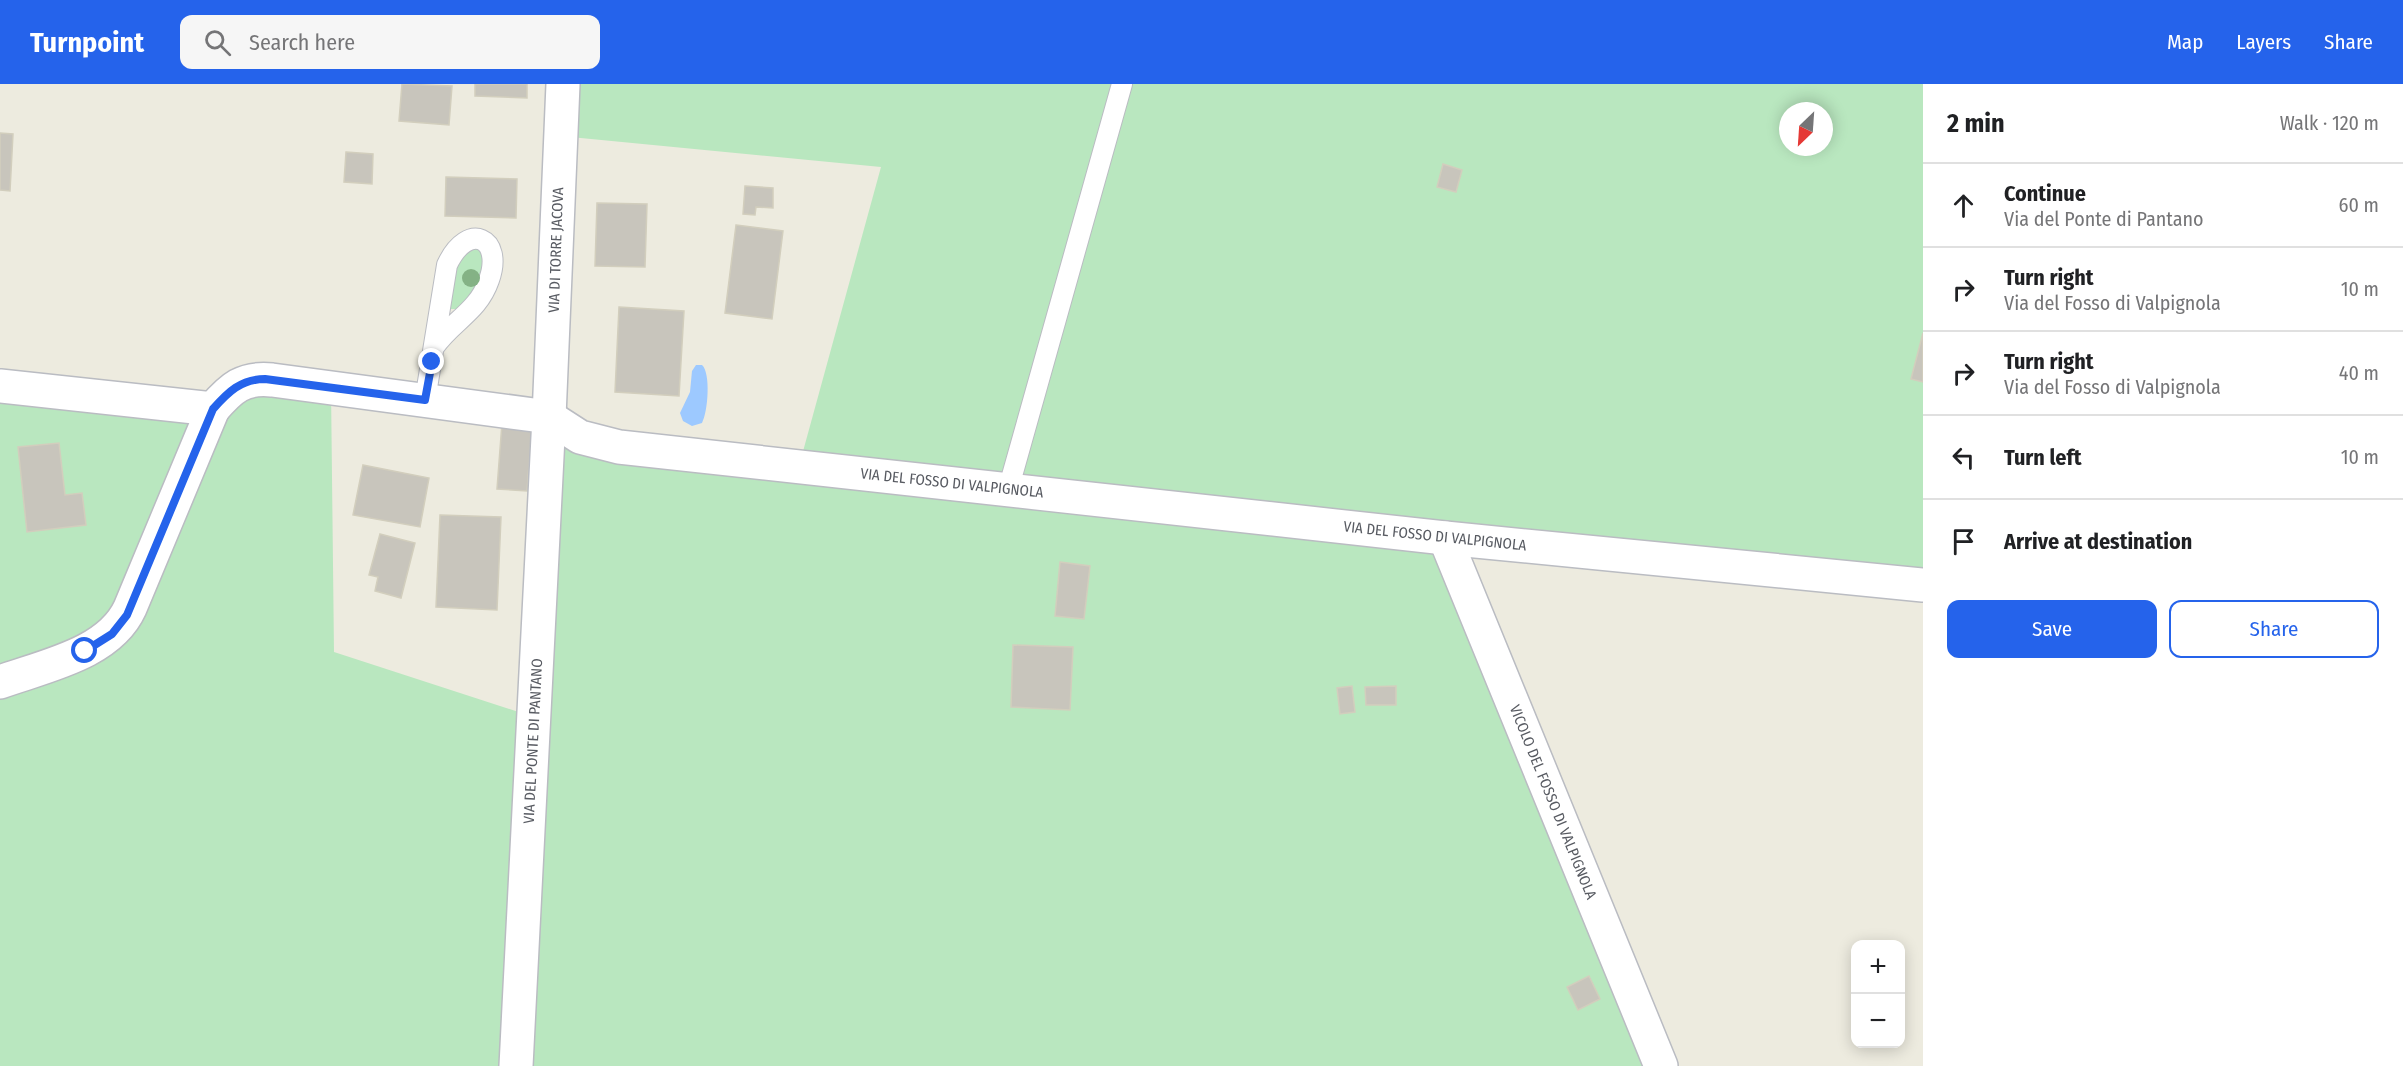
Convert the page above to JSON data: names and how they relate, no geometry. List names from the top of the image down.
{
  "streets": {
    "street": [
      "VIA DI TORRE JACOVA",
      "VIA DEL FOSSO DI VALPIGNOLA",
      "VIA DEL PONTE DI PANTANO",
      "VICOLO DEL FOSSO DI VALPIGNOLA"
    ]
  },
  "crossings": [
    ["VIA DI TORRE JACOVA", "VIA DEL FOSSO DI VALPIGNOLA"],
    ["VIA DI TORRE JACOVA", "VIA DEL PONTE DI PANTANO"],
    ["VIA DEL FOSSO DI VALPIGNOLA", "VIA DEL PONTE DI PANTANO"],
    ["VIA DEL FOSSO DI VALPIGNOLA", "VICOLO DEL FOSSO DI VALPIGNOLA"]
  ],
  "north": "bottom left",
  "page": {
    "header": "Turnpoint",
    "search": "Search here",
    "nav": ["Map", "Layers", "Share"],
    "heading": ["2 min", "Walk · 120 m"],
    "list": [
      ["Continue", "Via del Ponte di Pantano", "60 m"],
      ["Turn right", "Via del Fosso di Valpignola", "10 m"],
      ["Turn right", "Via del Fosso di Valpignola", "40 m"],
      ["Turn left", "10 m"],
      "Arrive at destination"
    ],
    "buttons": ["Save", "Share"],
    "map_buttons": ["+", "−"]
  }
}
